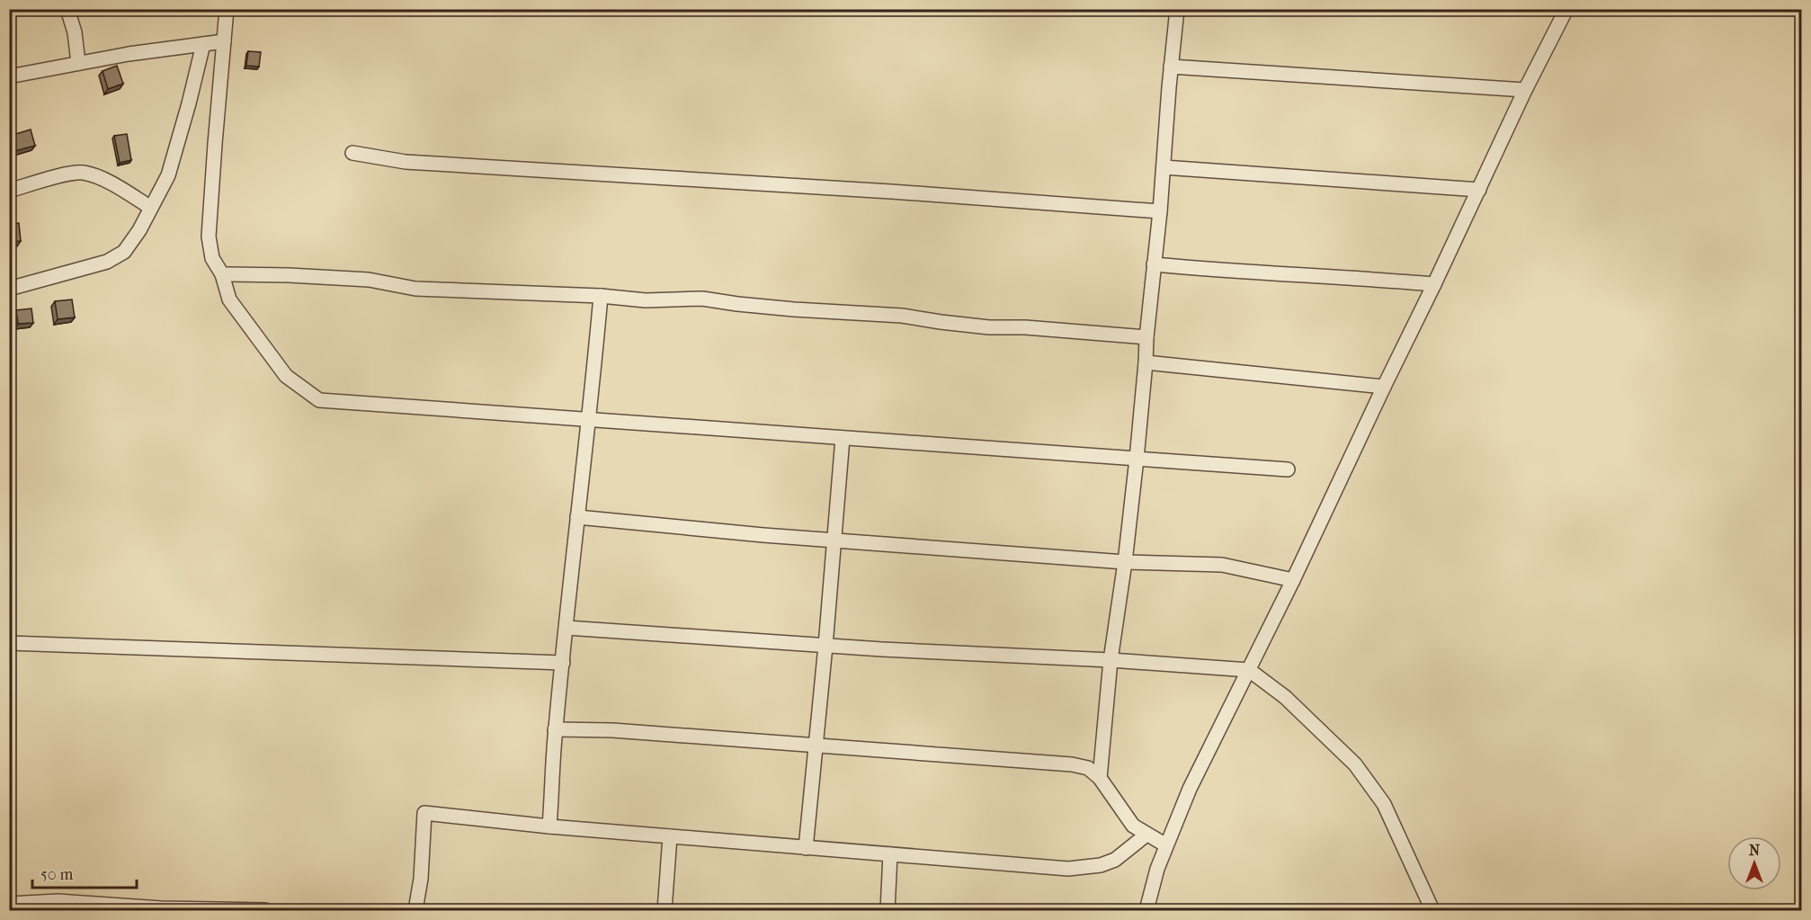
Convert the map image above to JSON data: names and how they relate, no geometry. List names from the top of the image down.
{
  "scale_bar": "50 m",
  "north": "top"
}
